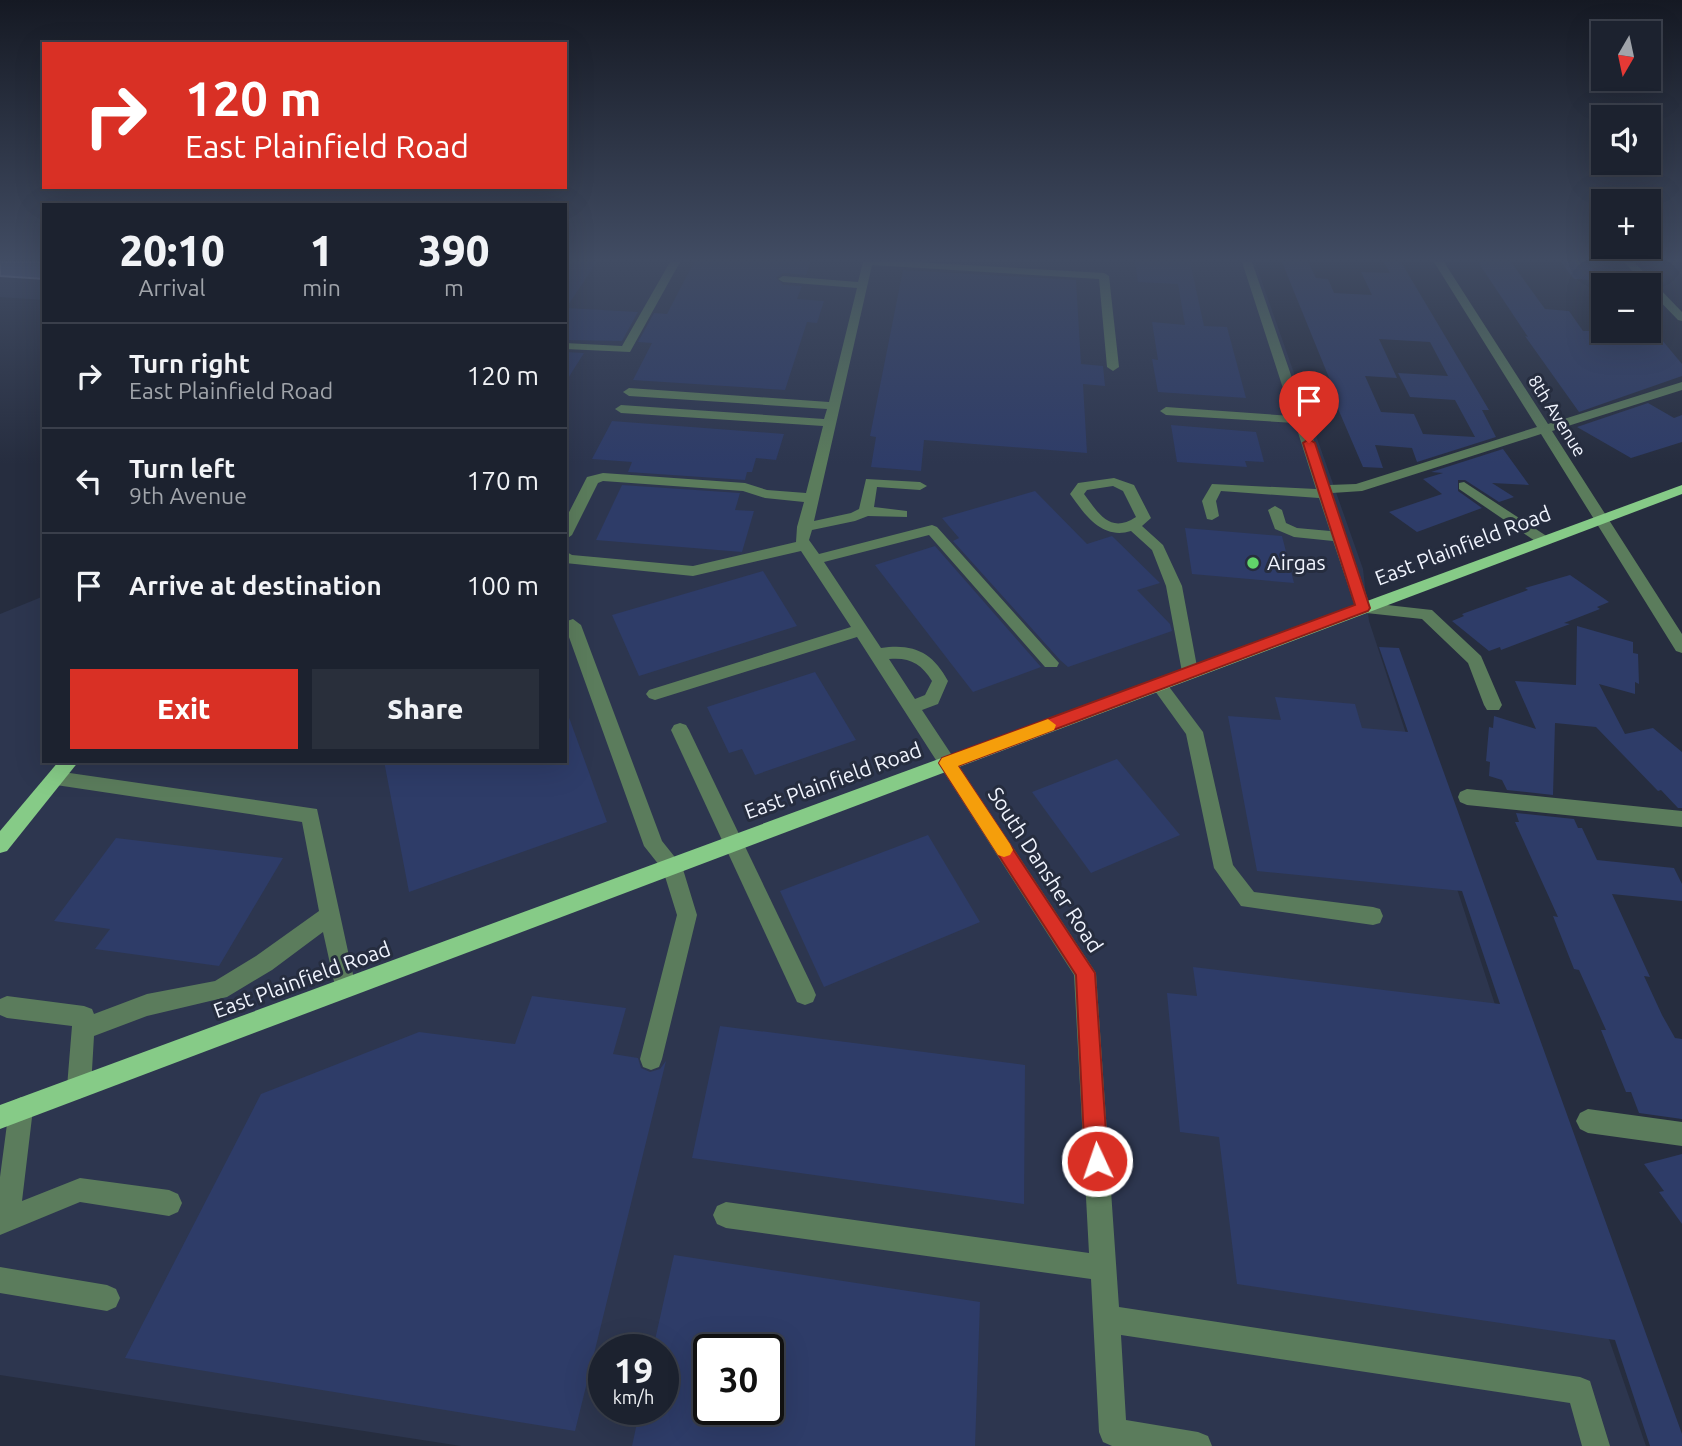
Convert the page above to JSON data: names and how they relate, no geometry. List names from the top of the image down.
{
  "streets": {
    "main road": ["East Plainfield Road"],
    "street": ["8th Avenue", "South Dansher Road"]
  },
  "crossings": [
    ["8th Avenue", "East Plainfield Road"],
    ["East Plainfield Road", "South Dansher Road"]
  ],
  "places": ["Airgas"],
  "north": "bottom",
  "page": {
    "map_buttons": ["+", "−"],
    "turn": ["120 m", "East Plainfield Road"],
    "eta": [
      "20:10",
      "Arrival",
      "1",
      "min",
      "390",
      "m"
    ],
    "list": [
      {
        "name": "Turn right",
        "note": "East Plainfield Road",
        "value": "120 m"
      },
      {
        "name": "Turn left",
        "note": "9th Avenue",
        "value": "170 m"
      },
      {
        "name": "Arrive at destination",
        "value": "100 m"
      }
    ],
    "buttons": ["Exit", "Share"],
    "speed": "19 km/h",
    "limit": "30"
  }
}
